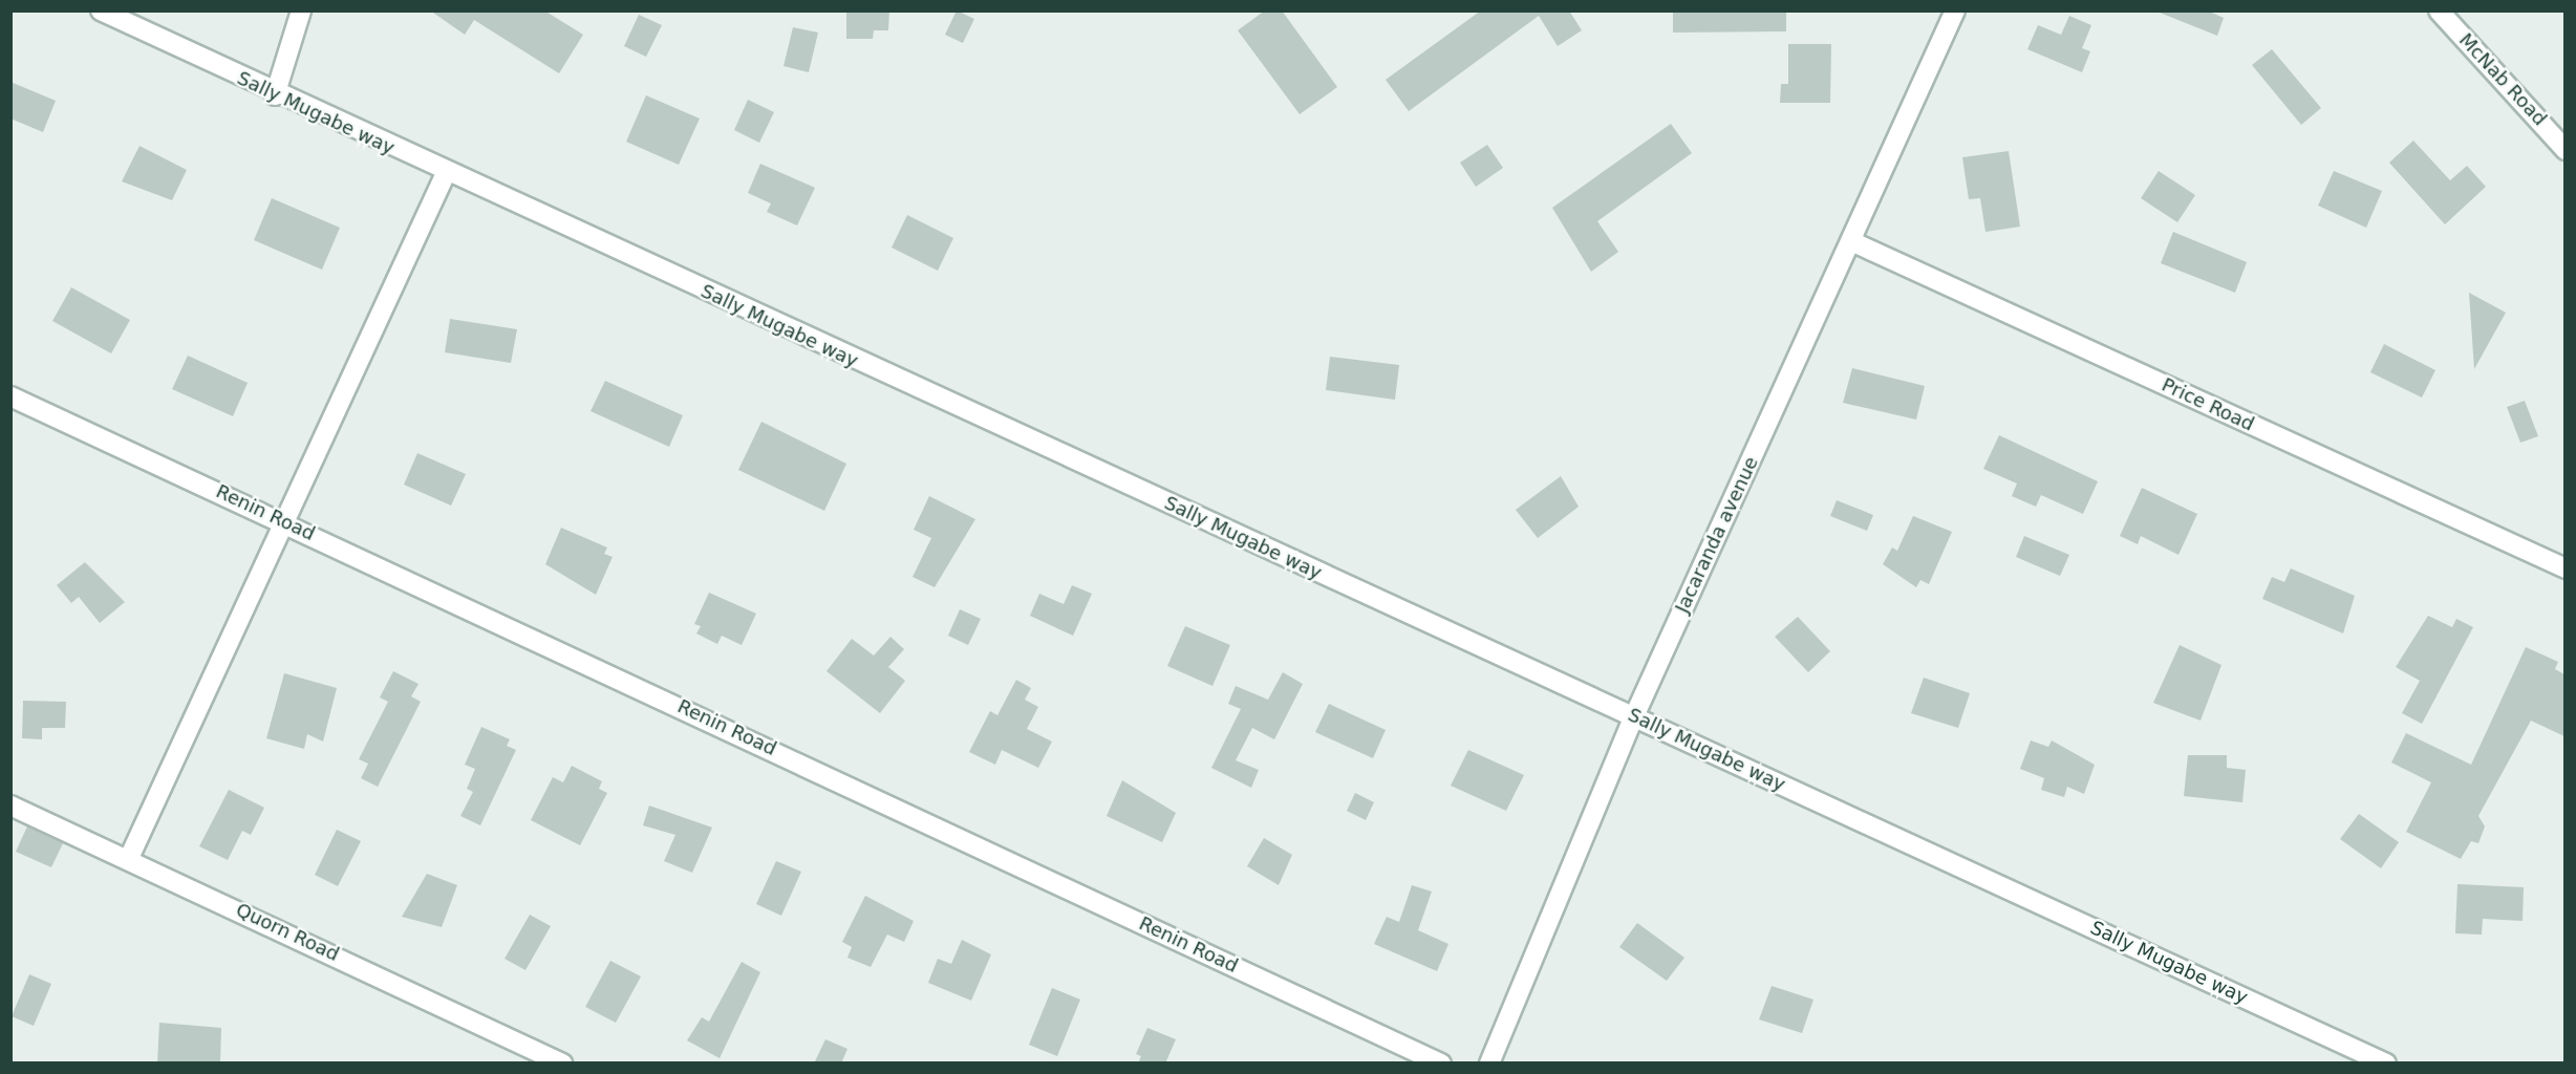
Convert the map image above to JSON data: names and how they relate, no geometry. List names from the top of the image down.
{
  "streets": {
    "street": [
      "McNab Road",
      "Sally Mugabe way",
      "Price Road",
      "Renin Road",
      "Jacaranda avenue",
      "Quorn Road"
    ]
  },
  "crossings": [
    ["Sally Mugabe way", "Jacaranda avenue"],
    ["Price Road", "Jacaranda avenue"]
  ]
}
